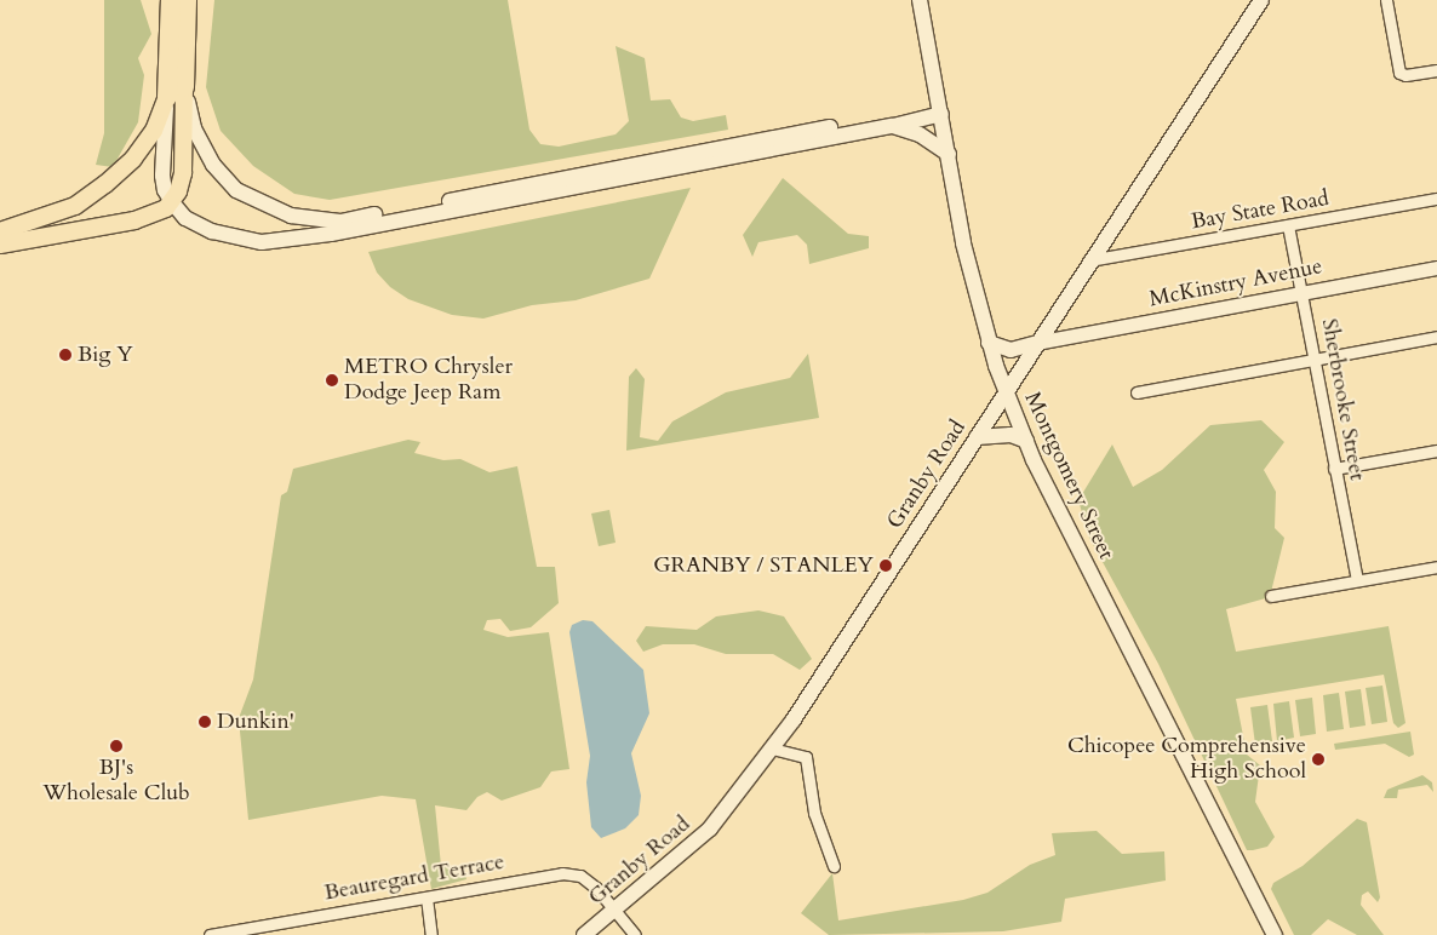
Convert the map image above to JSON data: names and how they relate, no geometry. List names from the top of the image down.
{
  "streets": {
    "main road": ["Granby Road", "Montgomery Street"],
    "street": [
      "Bay State Road",
      "McKinstry Avenue",
      "Sherbrooke Street",
      "Beauregard Terrace"
    ]
  },
  "crossings": [
    ["Bay State Road", "Sherbrooke Street"],
    ["Bay State Road", "Granby Road"],
    ["McKinstry Avenue", "Sherbrooke Street"],
    ["McKinstry Avenue", "Granby Road"],
    ["Granby Road", "Montgomery Street"],
    ["Granby Road", "Beauregard Terrace"]
  ],
  "places": [
    "Big Y",
    "METRO Chrysler Dodge Jeep Ram",
    "GRANBY / STANLEY",
    "Dunkin'",
    "BJ's Wholesale Club",
    "Chicopee Comprehensive High School"
  ]
}
